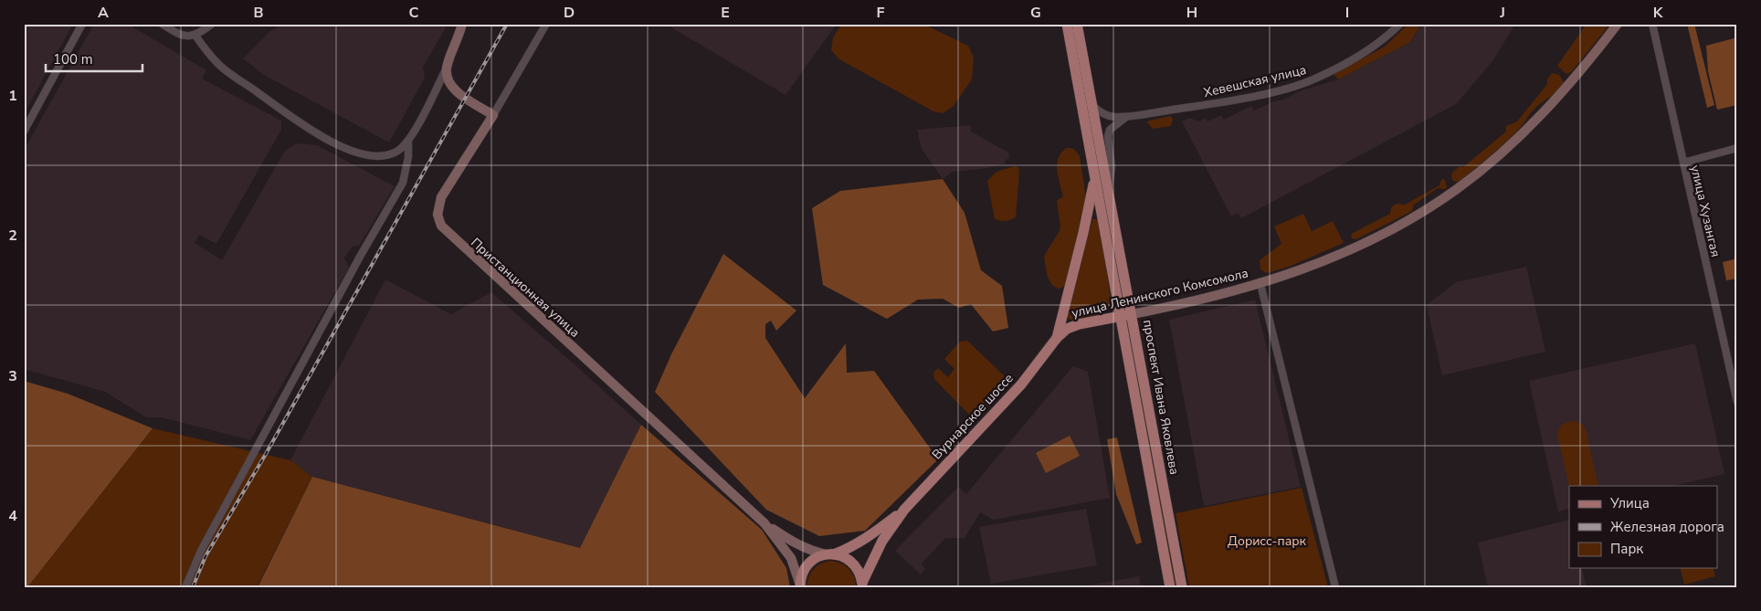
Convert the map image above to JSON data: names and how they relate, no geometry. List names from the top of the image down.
{
  "streets": {
    "main road": ["улица Ленинского Комсомола", "проспект Ивана Яковлева", "Вурнарское шоссе"],
    "street": ["Хевешская улица", "улица Хузангая", "Пристанционная улица"]
  },
  "crossings": [
    ["Пристанционная улица", "Вурнарское шоссе"],
    ["улица Ленинского Комсомола", "проспект Ивана Яковлева"],
    ["улица Ленинского Комсомола", "Вурнарское шоссе"]
  ],
  "parks": ["Дорисс-парк"],
  "legend": ["Улица", "Железная дорога", "Парк"],
  "scale_bar": "100 m",
  "grid": {
    "columns": [
      "A",
      "B",
      "C",
      "D",
      "E",
      "F",
      "G",
      "H",
      "I",
      "J",
      "K"
    ],
    "rows": [
      "1",
      "2",
      "3",
      "4"
    ]
  }
}
